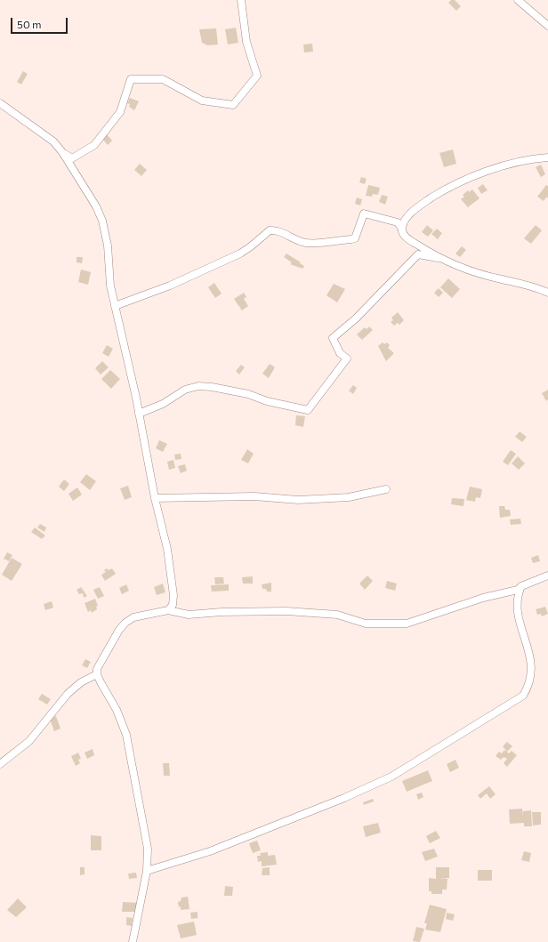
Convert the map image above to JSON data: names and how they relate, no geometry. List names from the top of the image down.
{
  "scale_bar": "50 m"
}
